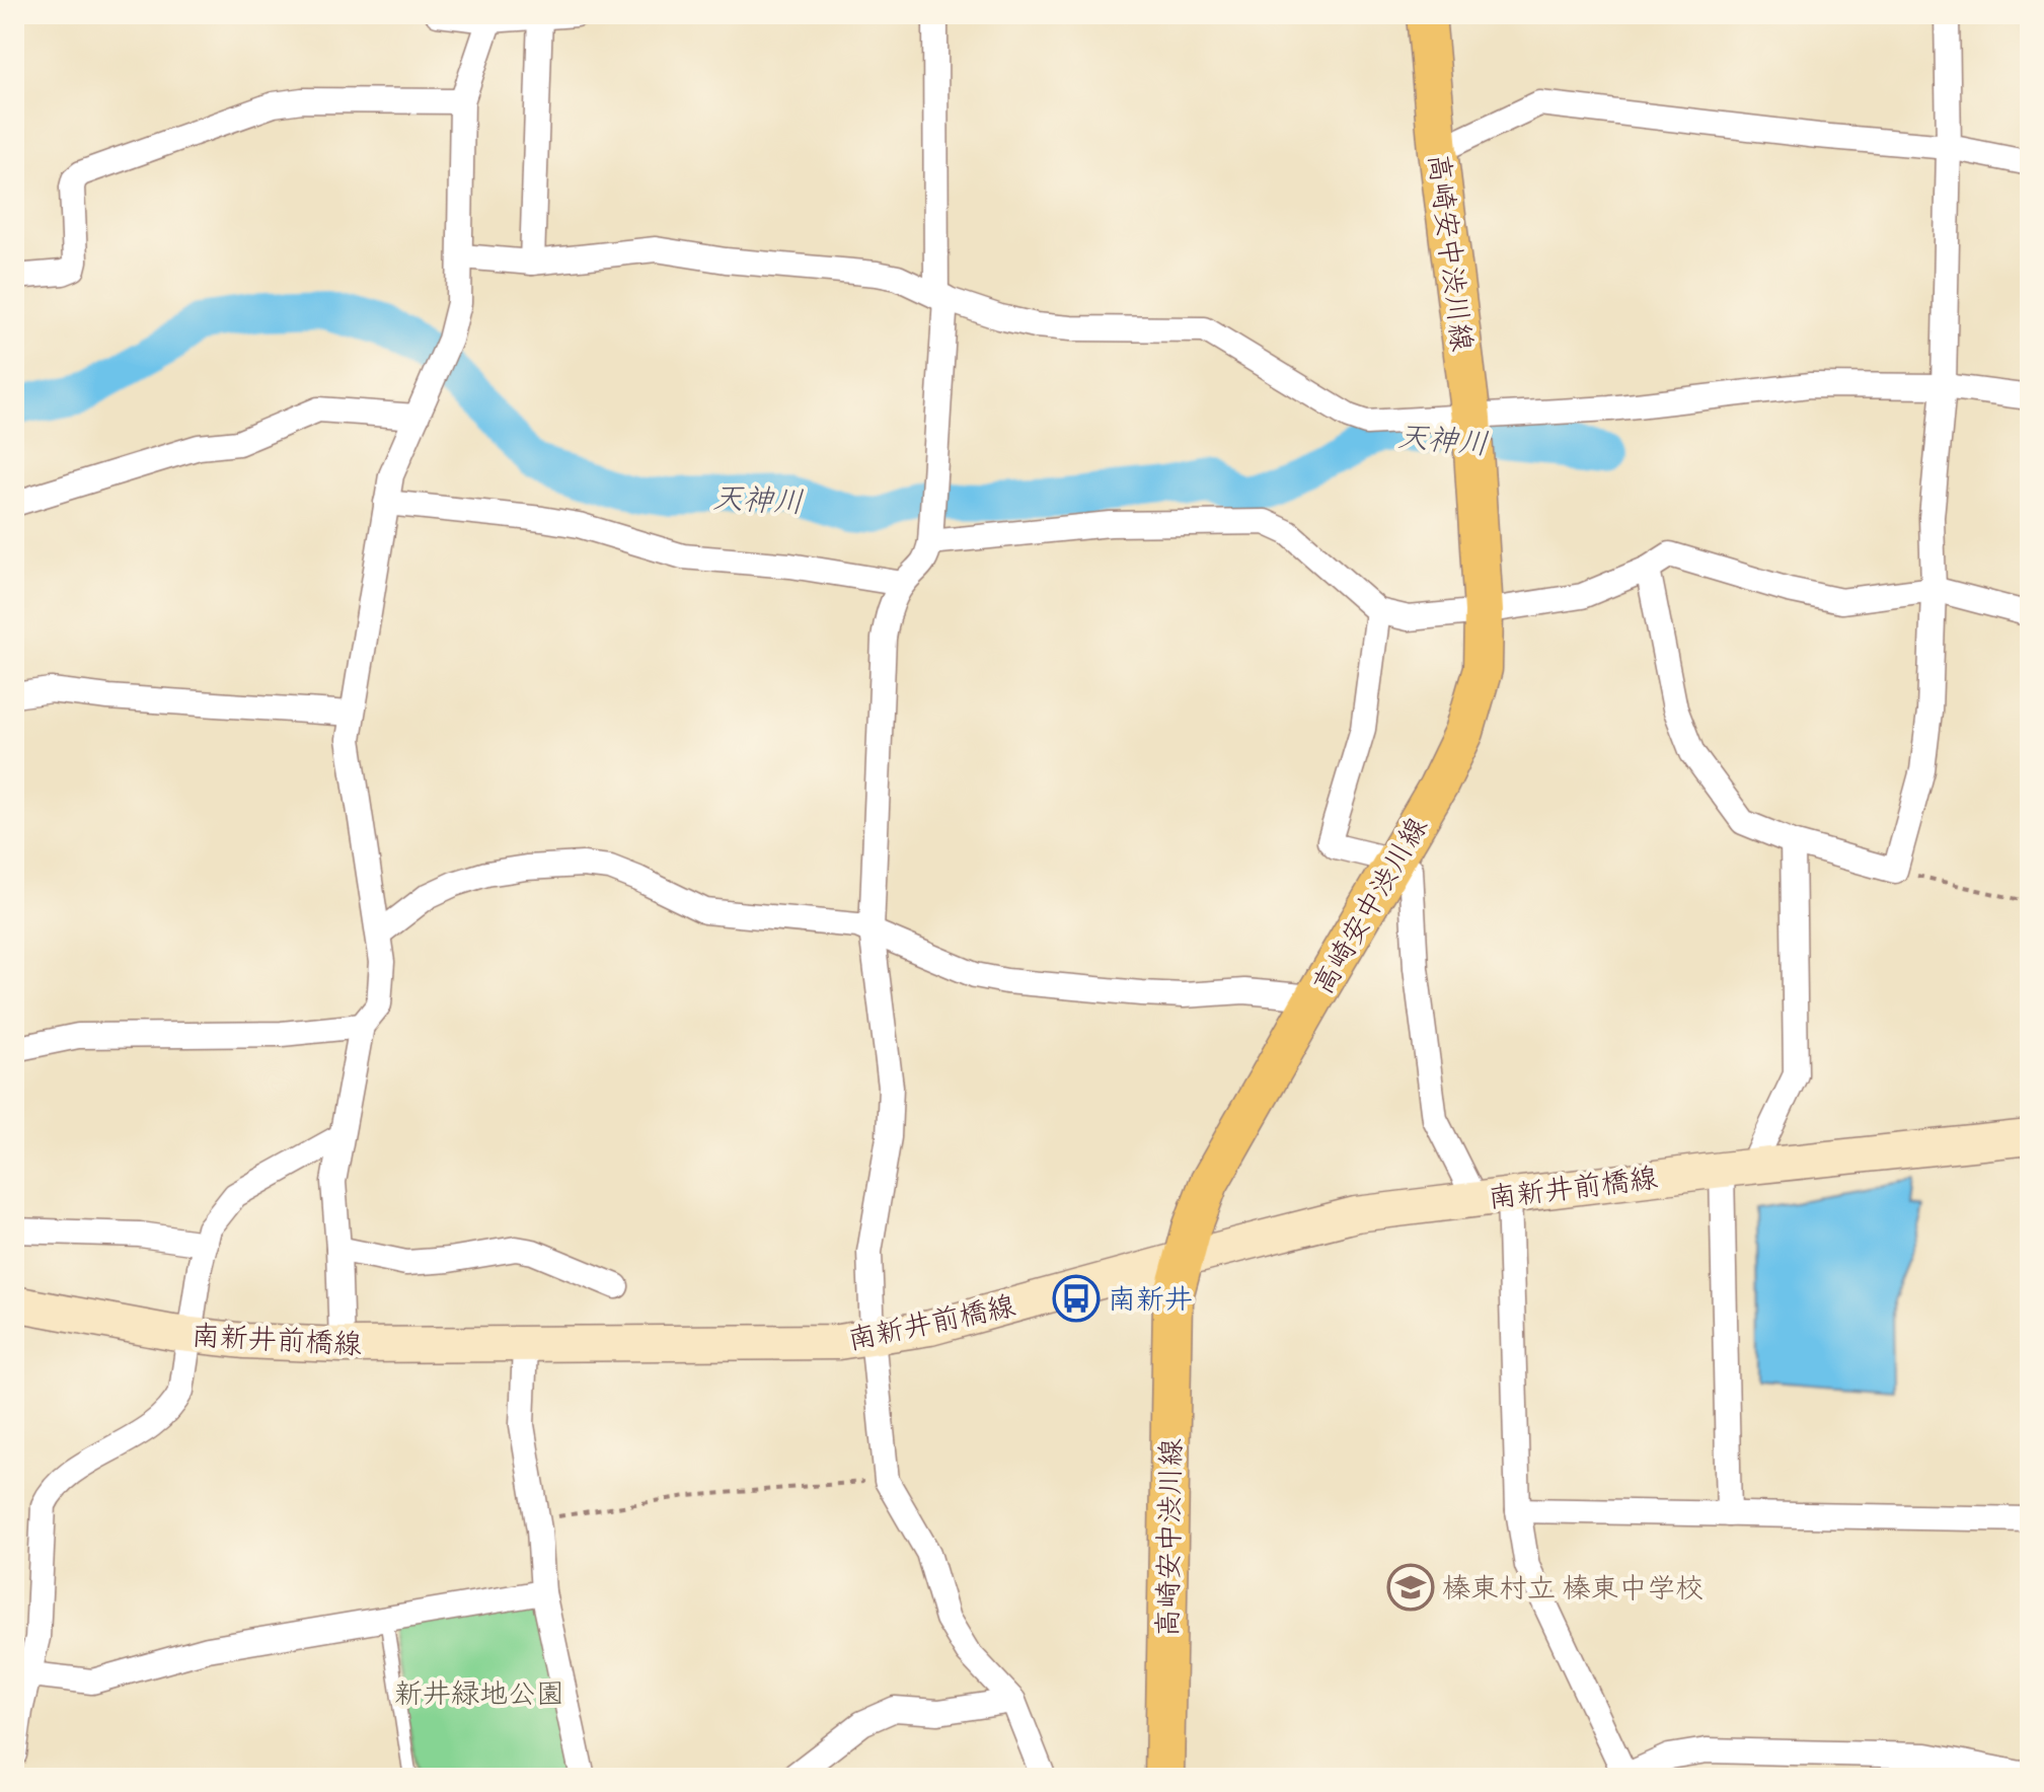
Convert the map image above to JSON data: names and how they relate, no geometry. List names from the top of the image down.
{
  "streets": {
    "main road": ["高崎安中渋川線", "南新井前橋線"]
  },
  "crossings": [
    ["高崎安中渋川線", "南新井前橋線"]
  ],
  "water": ["天神川"],
  "parks": ["新井緑地公園"],
  "places": {
    "bus stop": ["南新井"],
    "school or university": ["榛東村立 榛東中学校"]
  }
}
